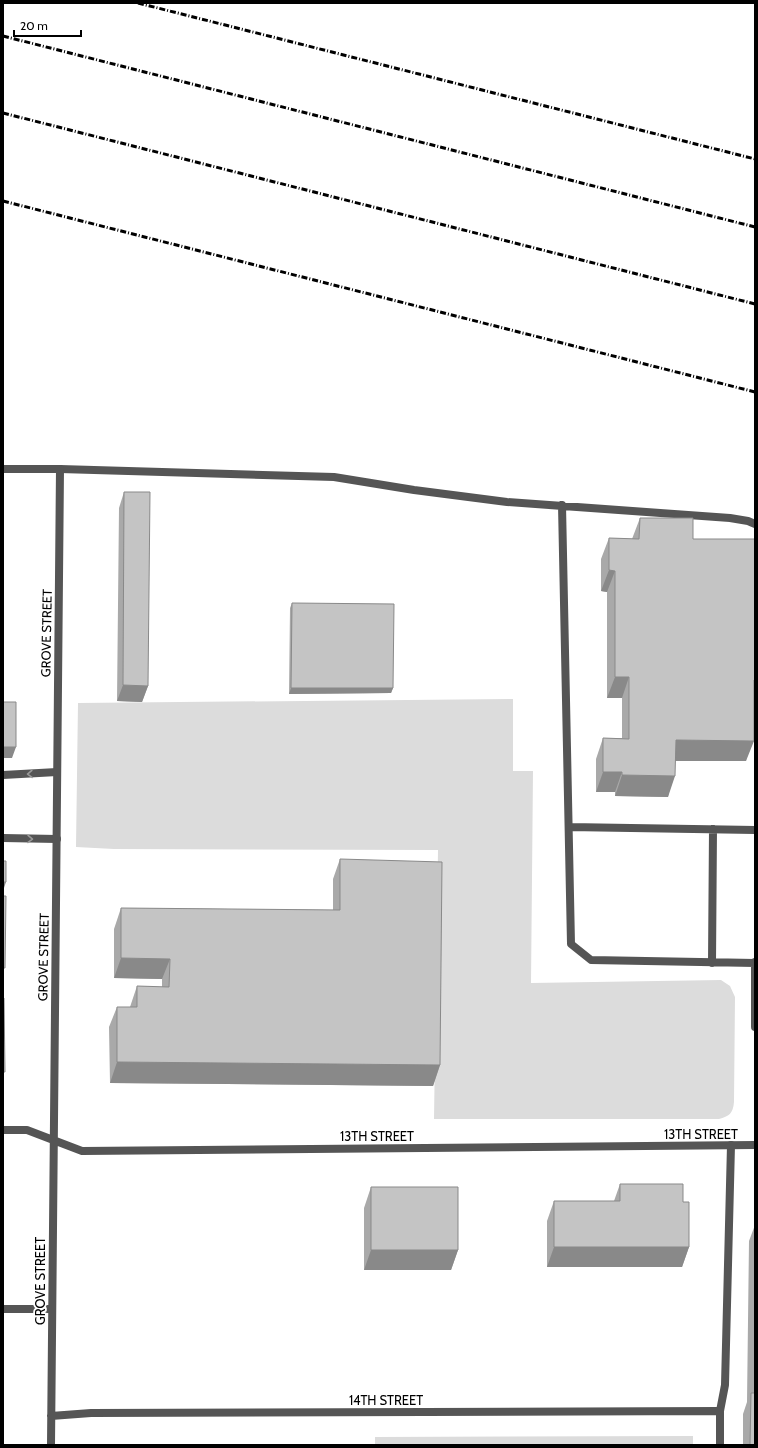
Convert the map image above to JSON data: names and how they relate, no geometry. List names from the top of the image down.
{
  "streets": {
    "street": ["GROVE STREET", "13TH STREET", "14TH STREET"]
  },
  "crossings": [
    ["GROVE STREET", "13TH STREET"],
    ["GROVE STREET", "14TH STREET"]
  ],
  "scale_bar": "20 m"
}
